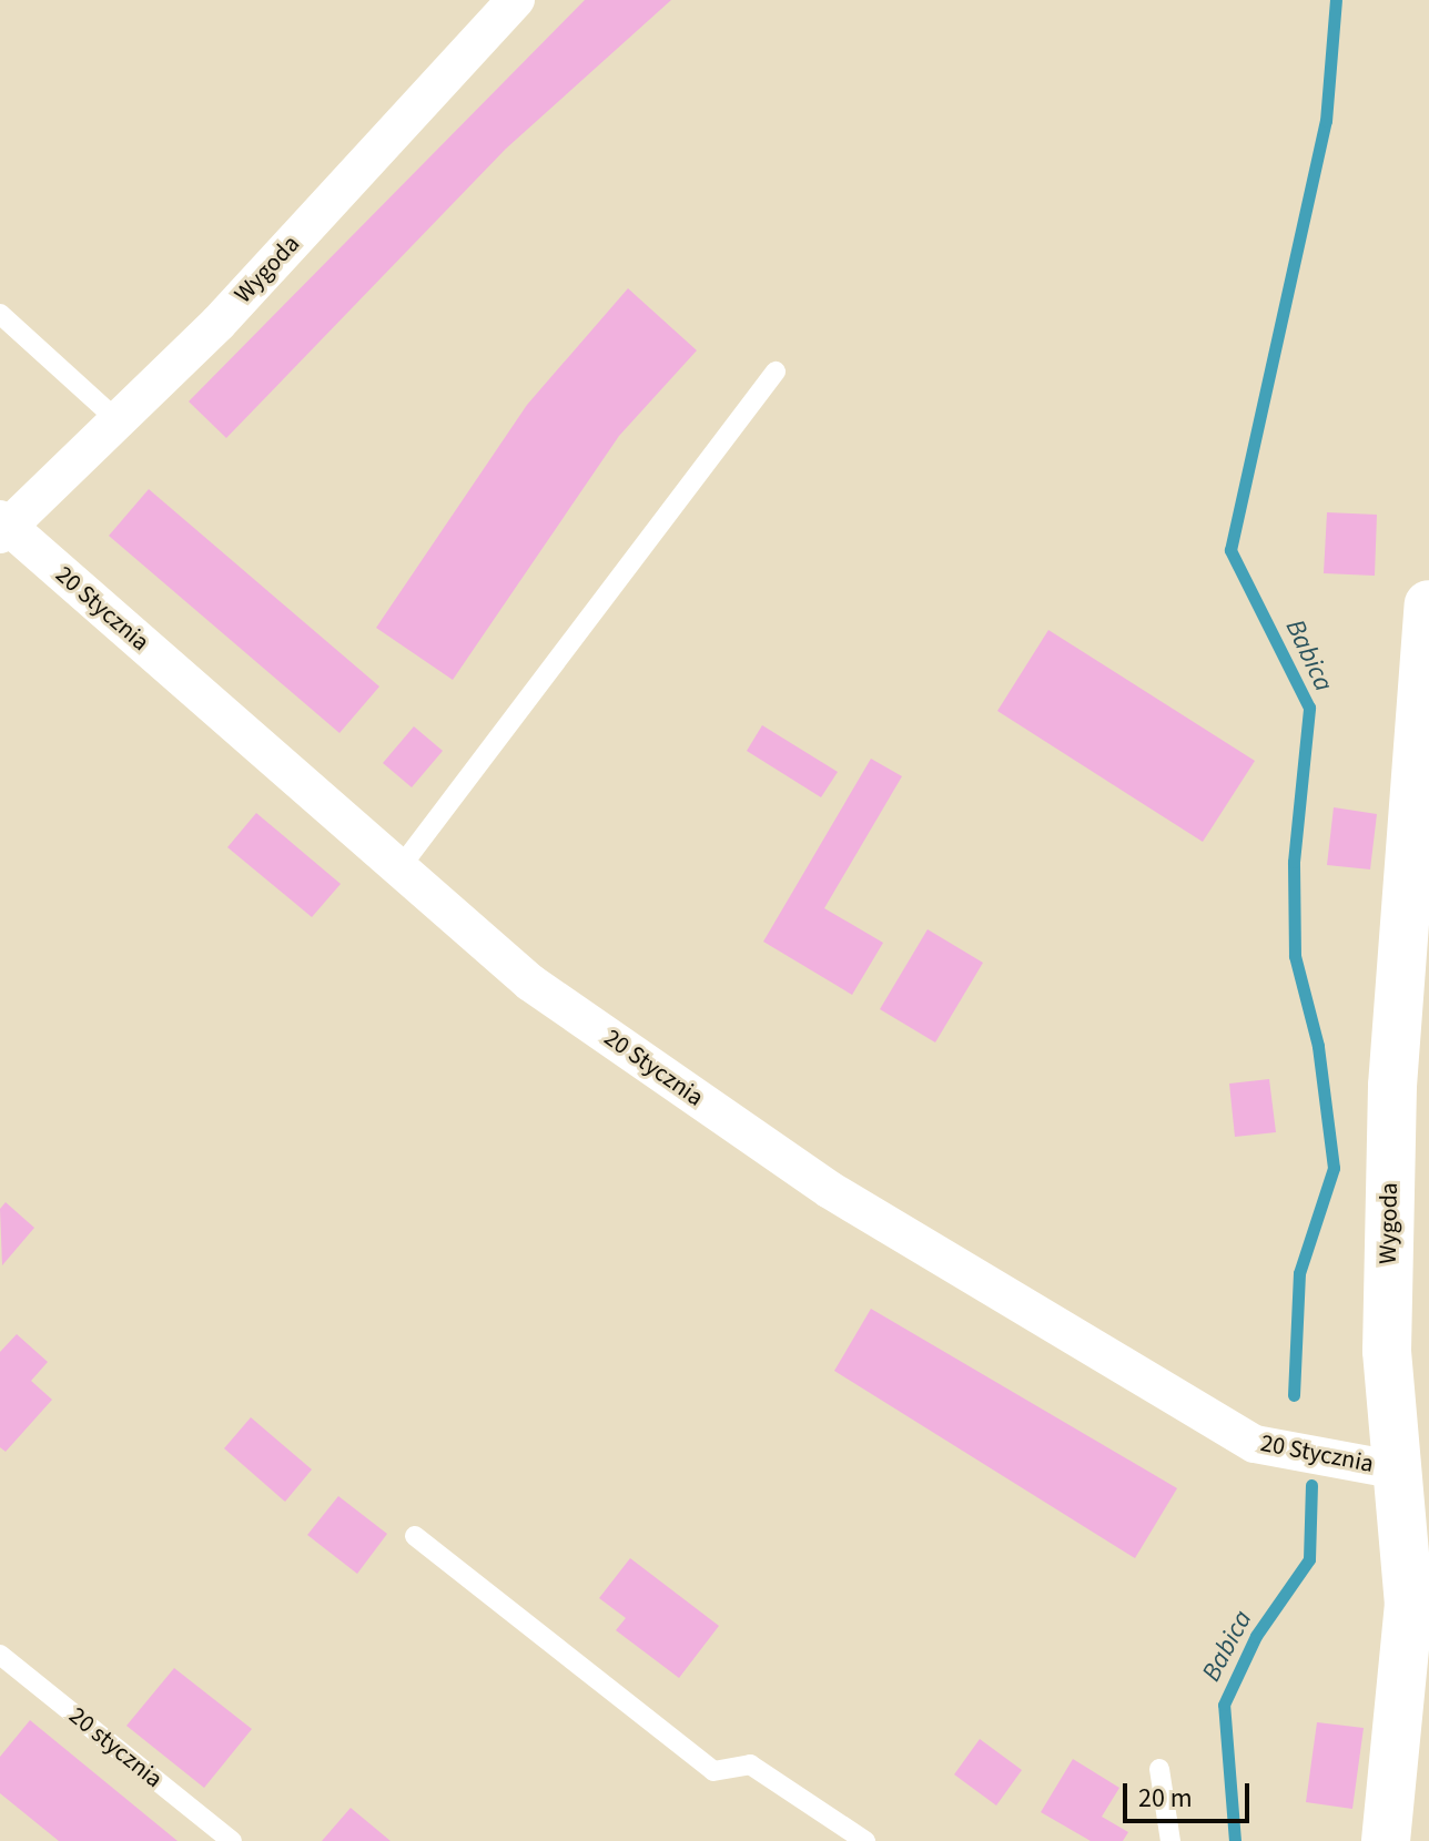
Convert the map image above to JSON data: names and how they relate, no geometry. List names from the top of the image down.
{
  "streets": {
    "street": ["Wygoda", "20 Stycznia"],
    "lane": ["20 stycznia"]
  },
  "crossings": [
    ["Wygoda", "20 Stycznia"]
  ],
  "water": ["Babica"],
  "scale_bar": "20 m"
}
